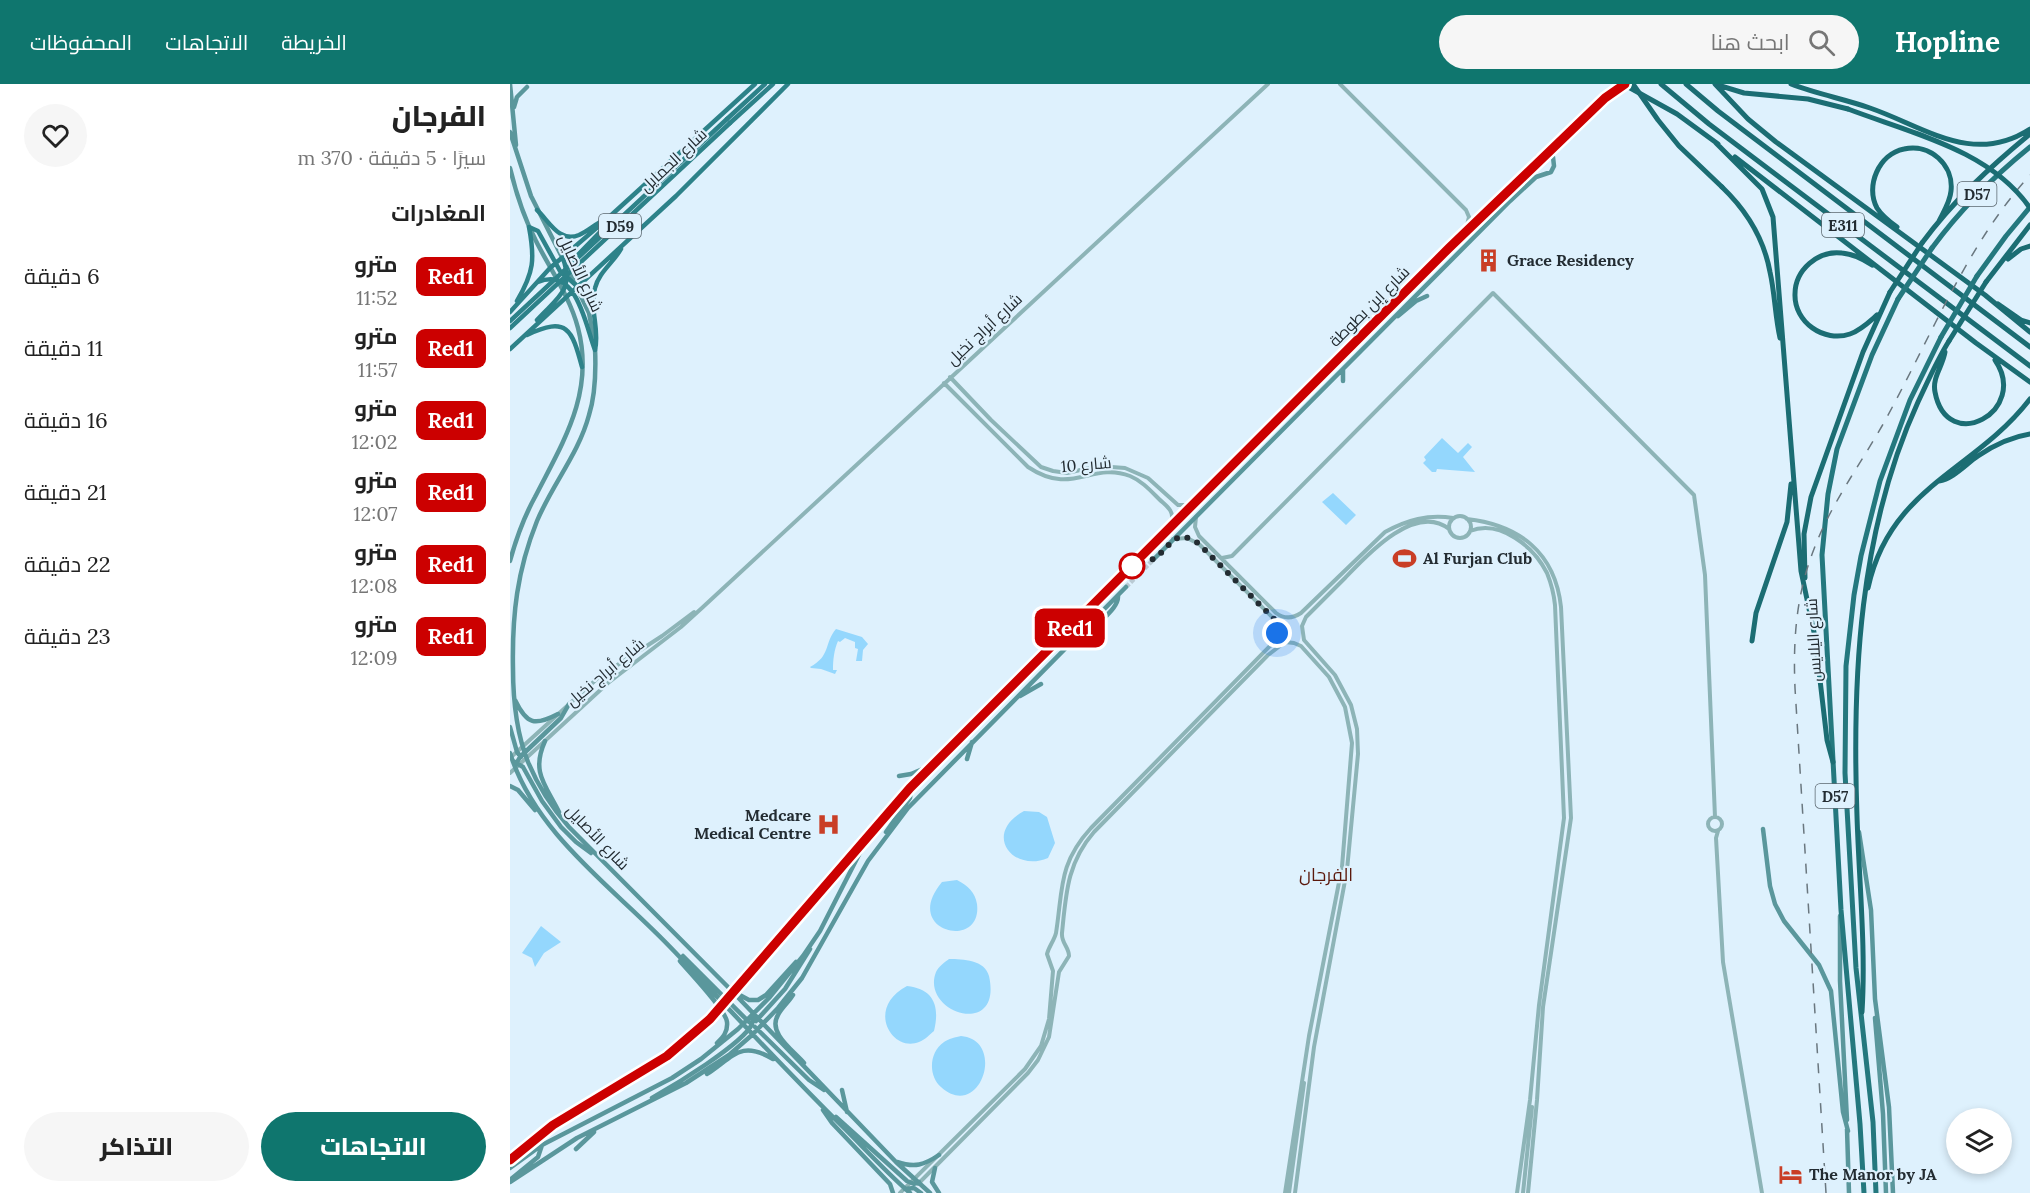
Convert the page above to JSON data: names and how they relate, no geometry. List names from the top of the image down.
{
  "streets": {
    "highway": ["D57", "E311", "شارع اليلايس"],
    "main road": [
      "شارع الجمايل",
      "D59",
      "شارع الأصايل",
      "شارع إبن بطوطة"
    ],
    "street": ["شارع أبراج نخيل", "شارع 10"]
  },
  "crossings": [
    ["D59", "شارع الأصايل"],
    ["شارع الأصايل", "شارع أبراج نخيل"],
    ["شارع إبن بطوطة", "شارع 10"],
    ["شارع أبراج نخيل", "شارع 10"]
  ],
  "districts": ["الفرجان"],
  "places": {
    "building": ["Grace Residency"],
    "sports": ["Al Furjan Club"],
    "hospital": ["Medcare Medical Centre"],
    "hotel": ["The Manor by JA"]
  },
  "lines": ["metro line Red1"],
  "page": {
    "header": "Hopline",
    "search": "ابحث هنا",
    "nav": ["الخريطة", "الاتجاهات", "المحفوظات"],
    "on_map": "Red1",
    "heading": [
      ["الفرجان", "سيرًا · 5 دقيقة · 370 m"],
      "المغادرات"
    ],
    "list": [
      {
        "mark": "Red1",
        "name": "مترو",
        "note": "11:52",
        "value": "6 دقيقة"
      },
      {
        "mark": "Red1",
        "name": "مترو",
        "note": "11:57",
        "value": "11 دقيقة"
      },
      {
        "mark": "Red1",
        "name": "مترو",
        "note": "12:02",
        "value": "16 دقيقة"
      },
      {
        "mark": "Red1",
        "name": "مترو",
        "note": "12:07",
        "value": "21 دقيقة"
      },
      {
        "mark": "Red1",
        "name": "مترو",
        "note": "12:08",
        "value": "22 دقيقة"
      },
      {
        "mark": "Red1",
        "name": "مترو",
        "note": "12:09",
        "value": "23 دقيقة"
      }
    ],
    "buttons": ["الاتجاهات", "التذاكر"]
  }
}
